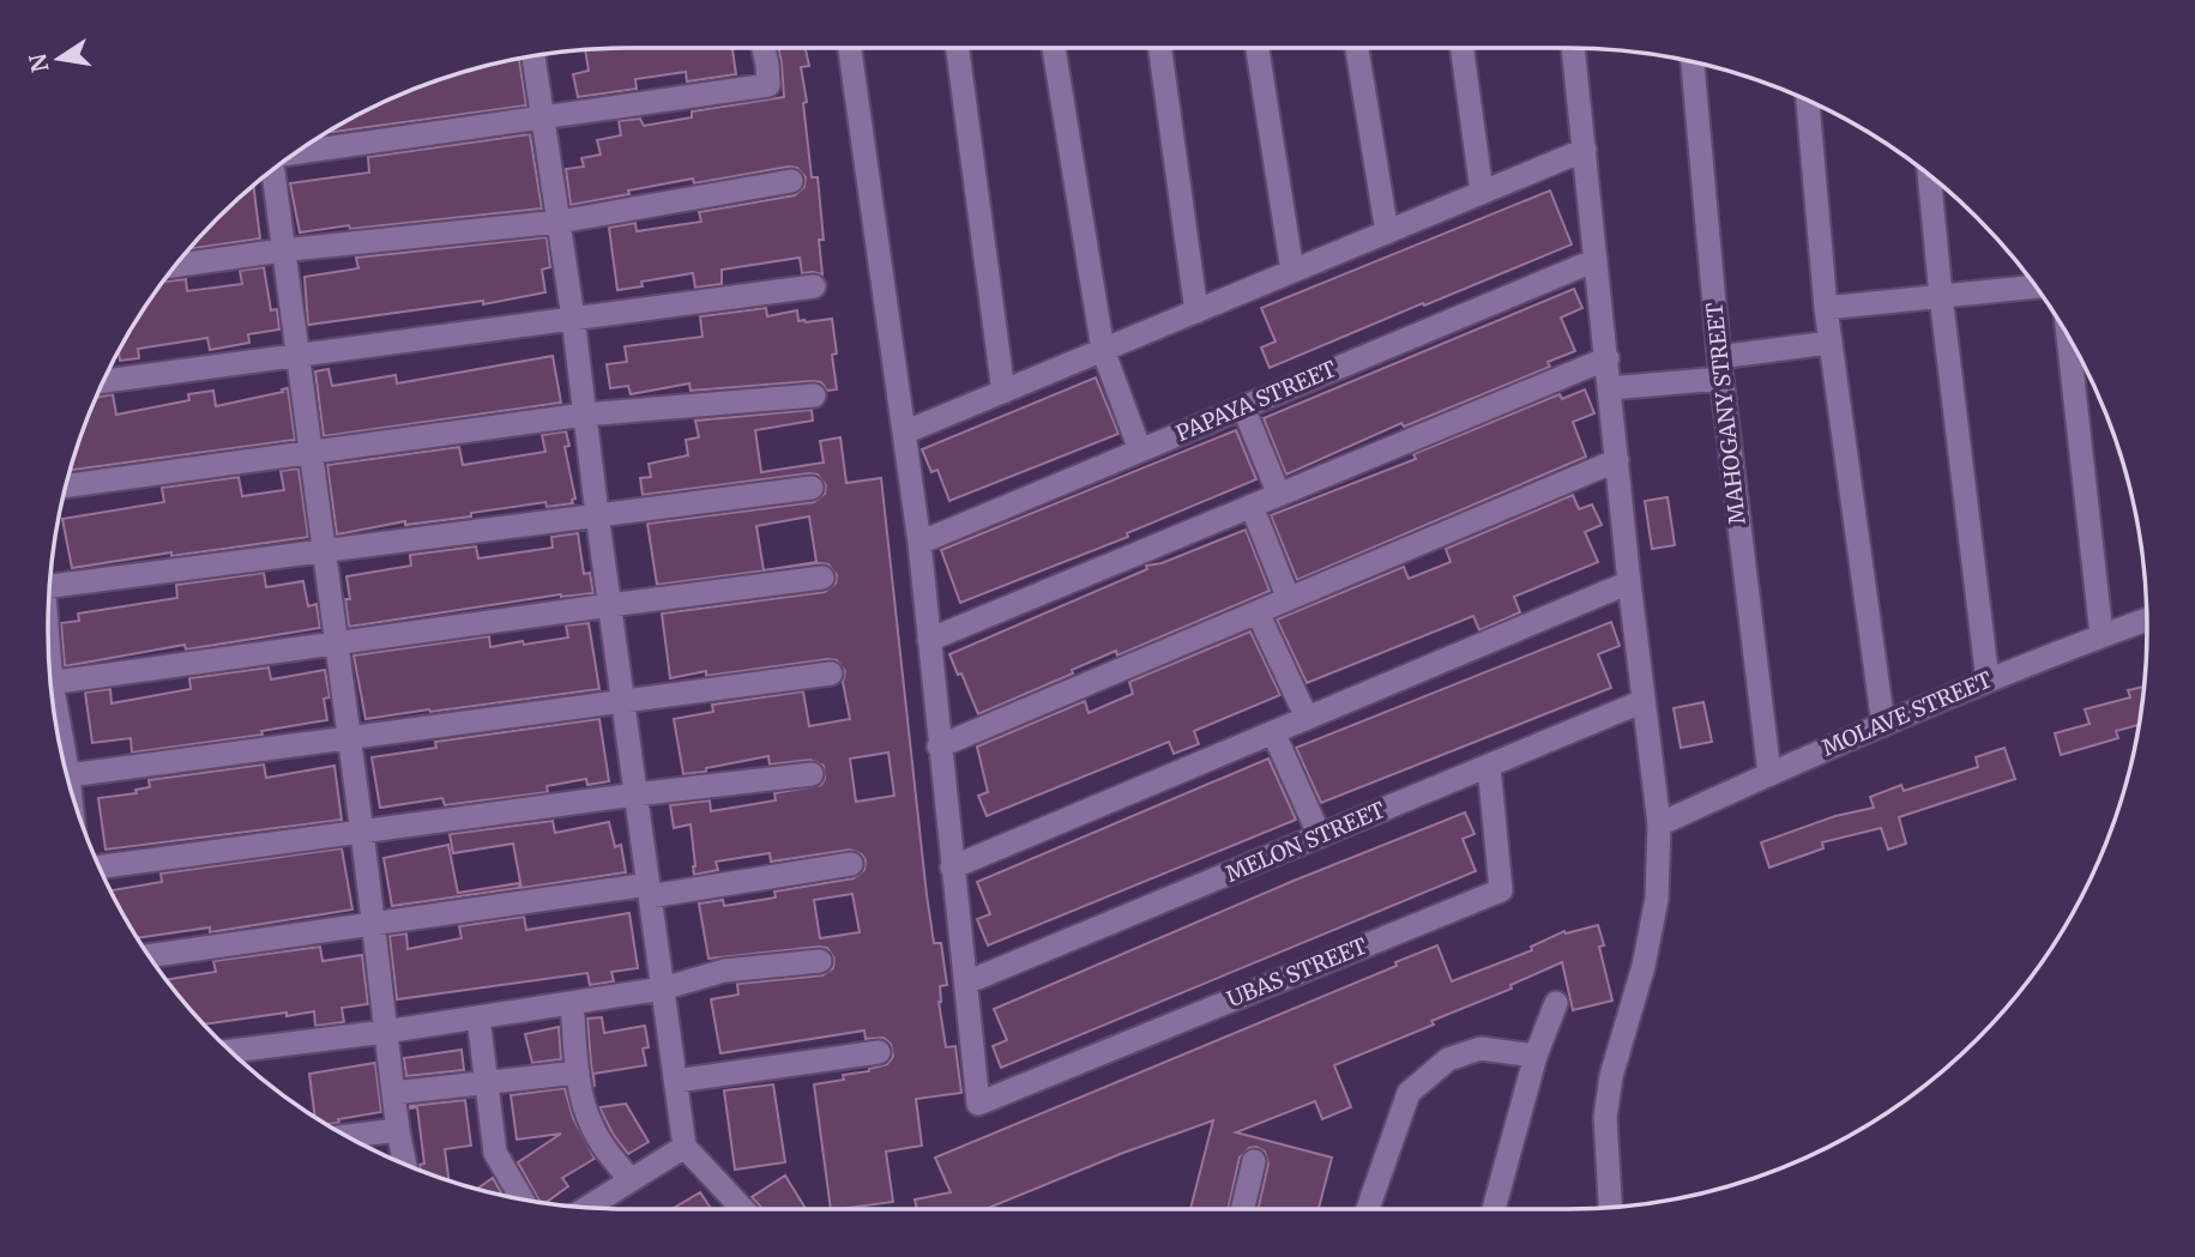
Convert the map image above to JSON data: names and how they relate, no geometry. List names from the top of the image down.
{
  "streets": {
    "street": [
      "PAPAYA STREET",
      "MAHOGANY STREET",
      "MOLAVE STREET",
      "MELON STREET",
      "UBAS STREET"
    ]
  },
  "crossings": [
    ["MAHOGANY STREET", "MOLAVE STREET"],
    ["MELON STREET", "UBAS STREET"]
  ],
  "north": "left"
}
